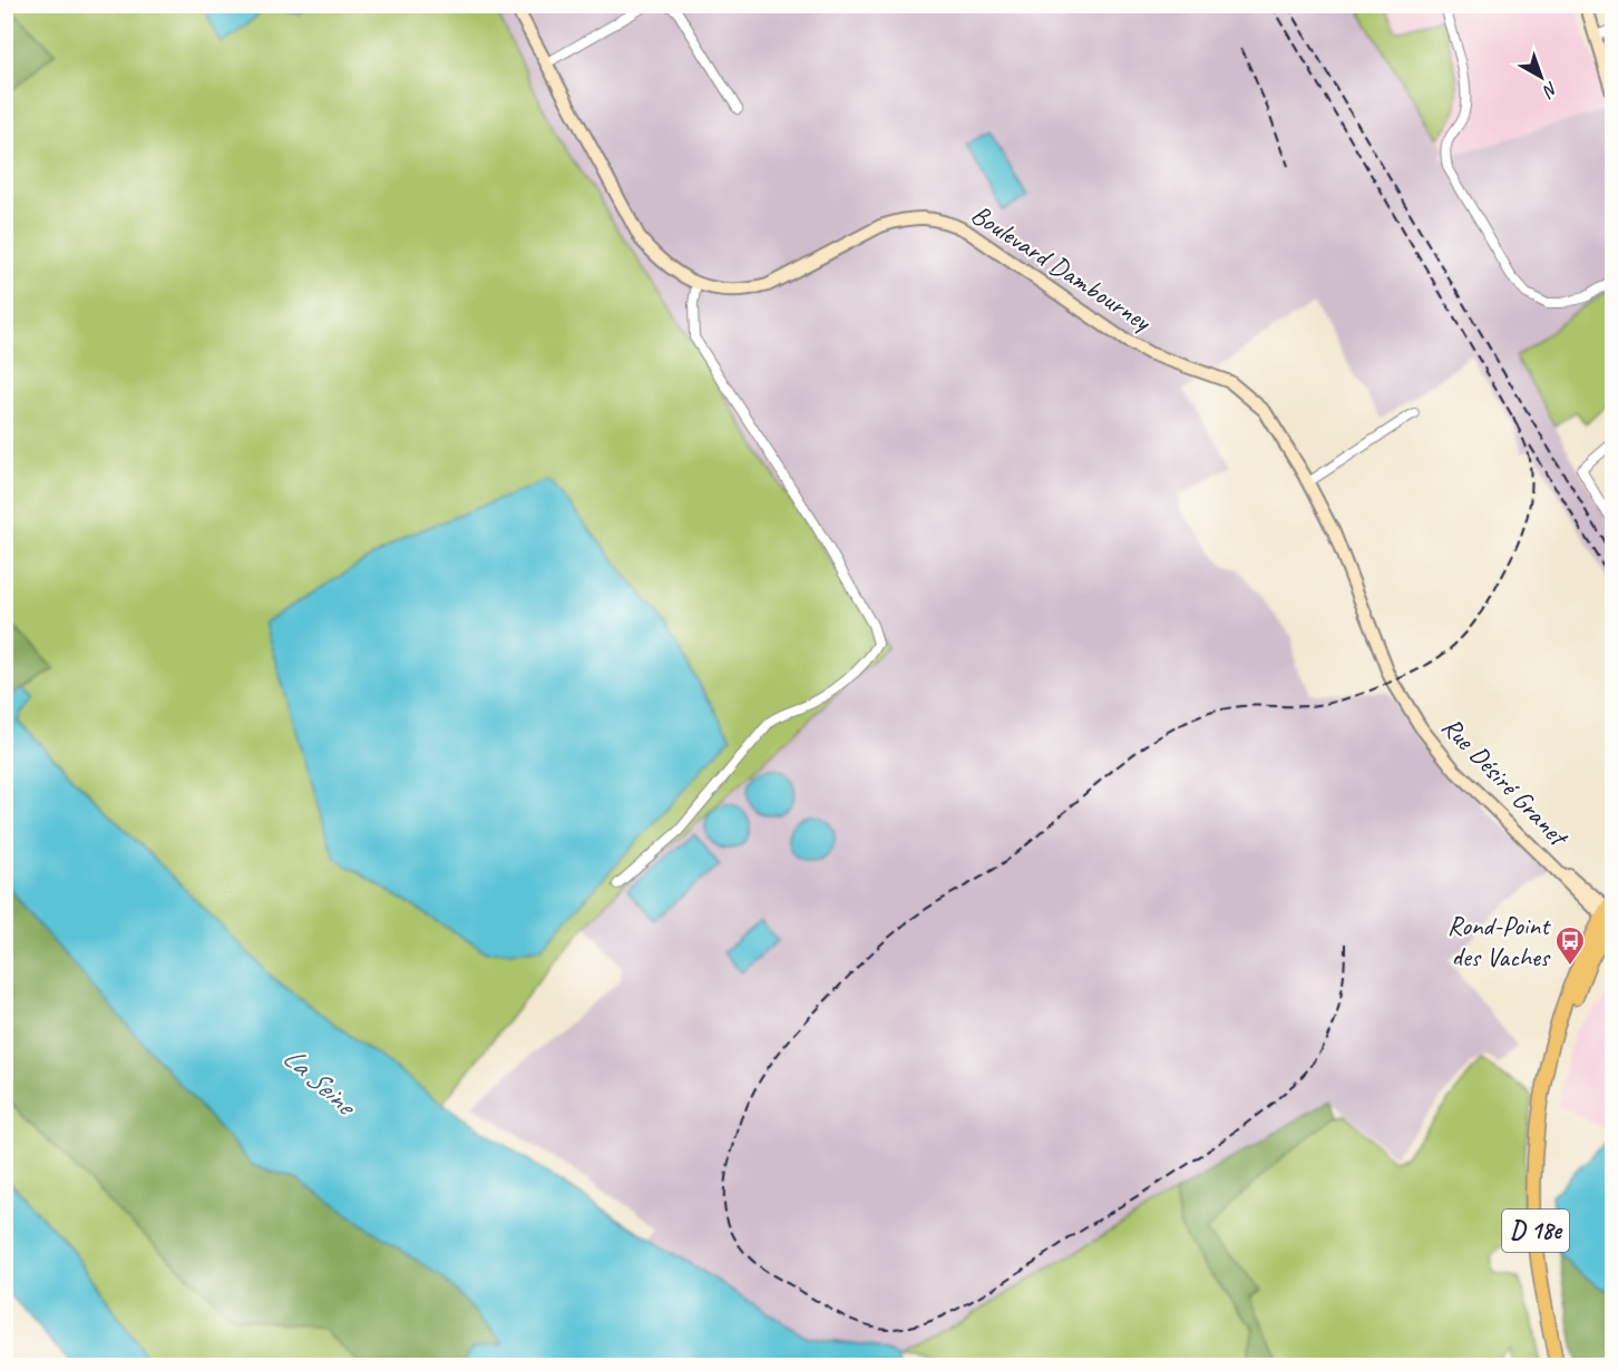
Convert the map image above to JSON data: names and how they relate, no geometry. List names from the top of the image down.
{
  "streets": {
    "main road": ["D 18e"],
    "street": ["Boulevard Dambourney", "Rue Désiré Granet"]
  },
  "crossings": [
    ["Boulevard Dambourney", "Rue Désiré Granet"],
    ["Rue Désiré Granet", "D 18e"]
  ],
  "water": ["La Seine"],
  "places": {
    "bus stop": ["Rond-Point des Vaches"]
  },
  "north": "bottom right"
}
